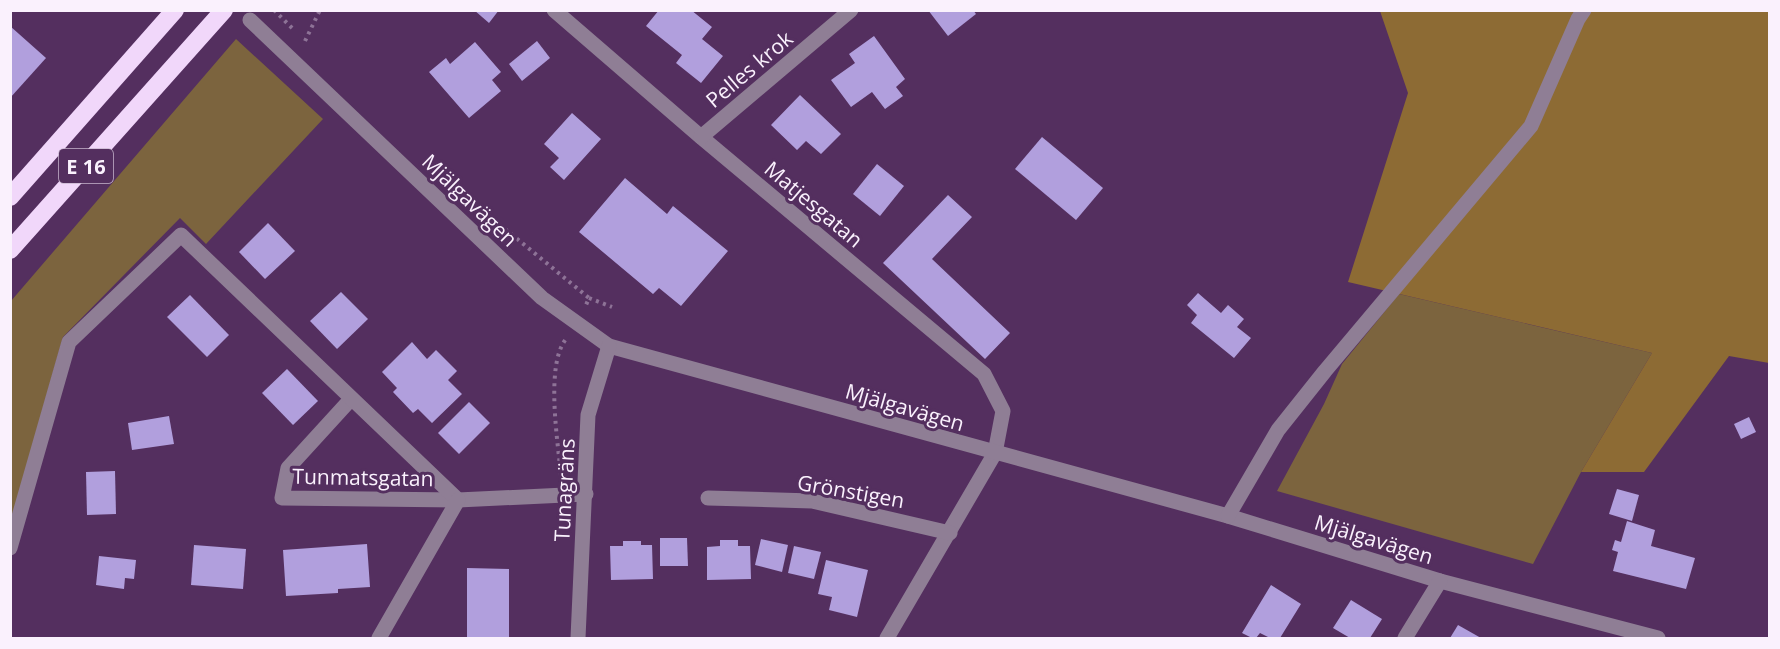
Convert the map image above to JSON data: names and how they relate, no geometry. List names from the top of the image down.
{
  "streets": {
    "highway": ["E 16"],
    "street": [
      "Pelles krok",
      "Mjälgavägen",
      "Matjesgatan",
      "Tunmatsgatan",
      "Tunagräns",
      "Grönstigen"
    ]
  },
  "crossings": [
    ["Pelles krok", "Matjesgatan"],
    ["Mjälgavägen", "Matjesgatan"],
    ["Mjälgavägen", "Tunagräns"],
    ["Tunmatsgatan", "Tunagräns"]
  ]
}
